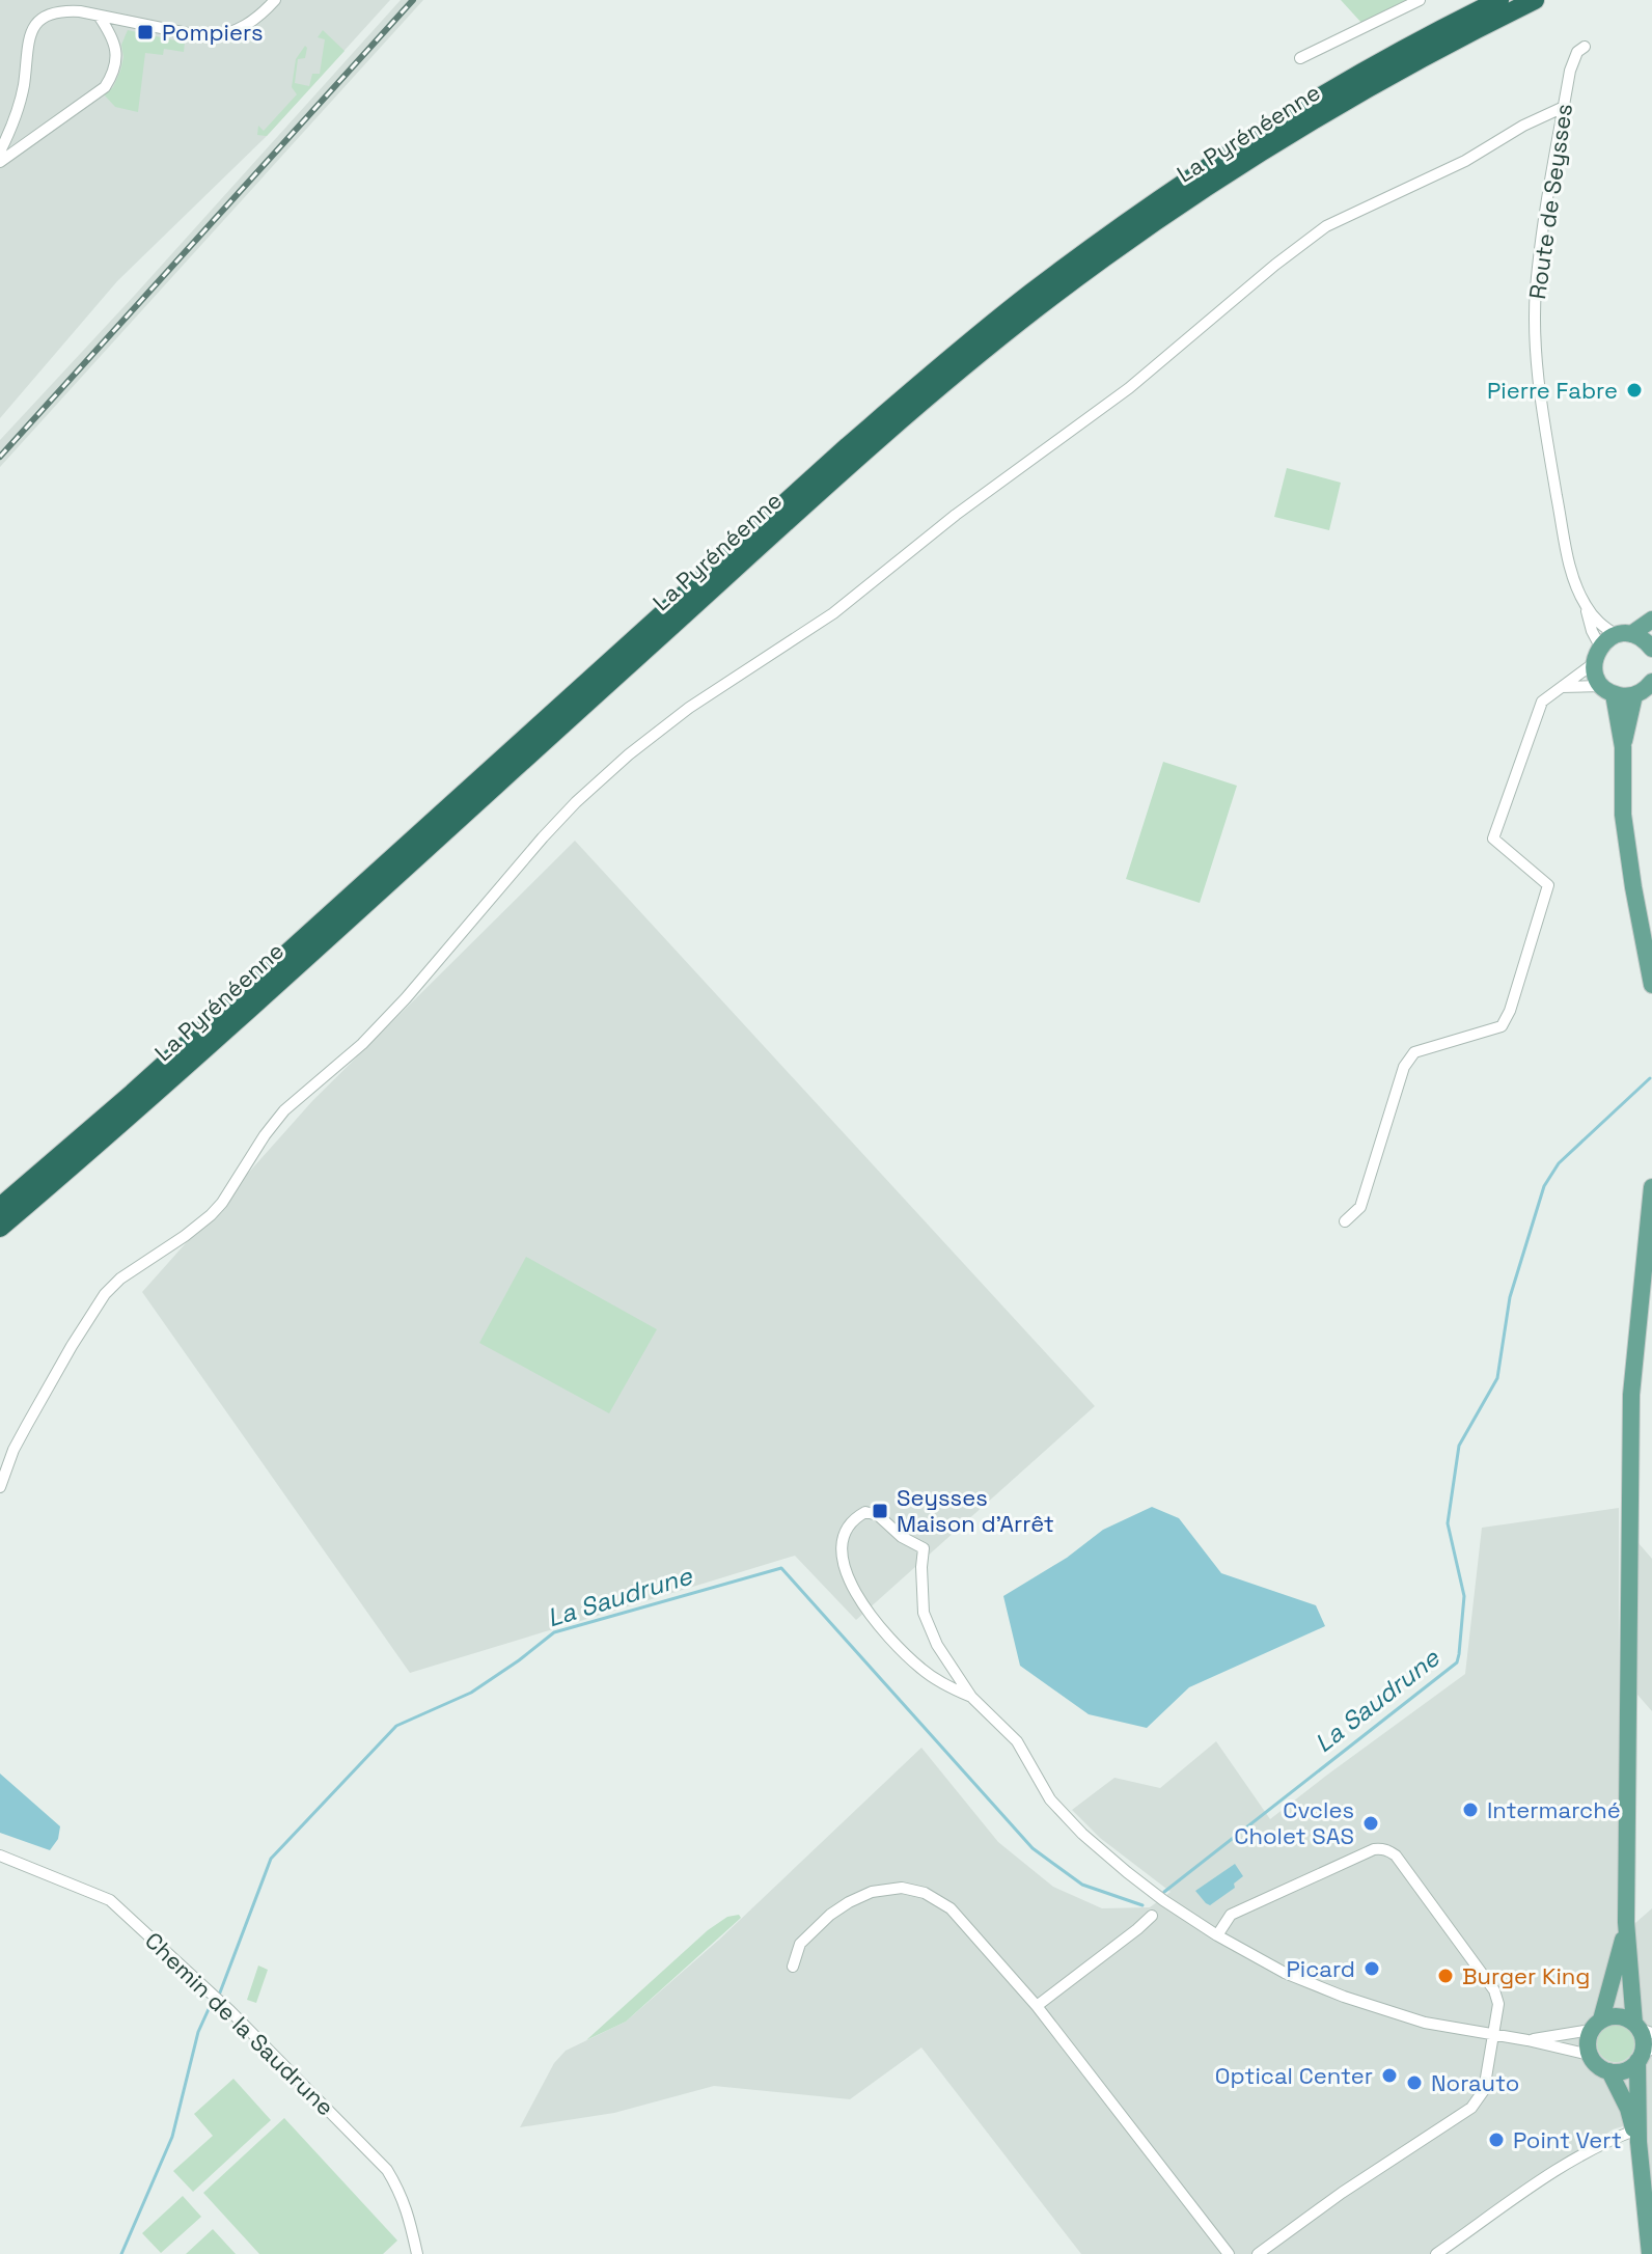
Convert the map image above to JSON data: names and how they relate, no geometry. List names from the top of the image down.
{
  "streets": {
    "highway": ["La Pyrénéenne"],
    "street": ["Route de Seysses", "Chemin de la Saudrune"]
  },
  "water": ["La Saudrune"],
  "places": {
    "transit": ["Pompiers", "Seysses Maison d'Arrêt"],
    "other": [
      "Pierre Fabre",
      "Intermarché",
      "Cvcles Cholet SAS",
      "Picard",
      "Burger King",
      "Optical Center",
      "Norauto",
      "Point Vert"
    ]
  }
}
